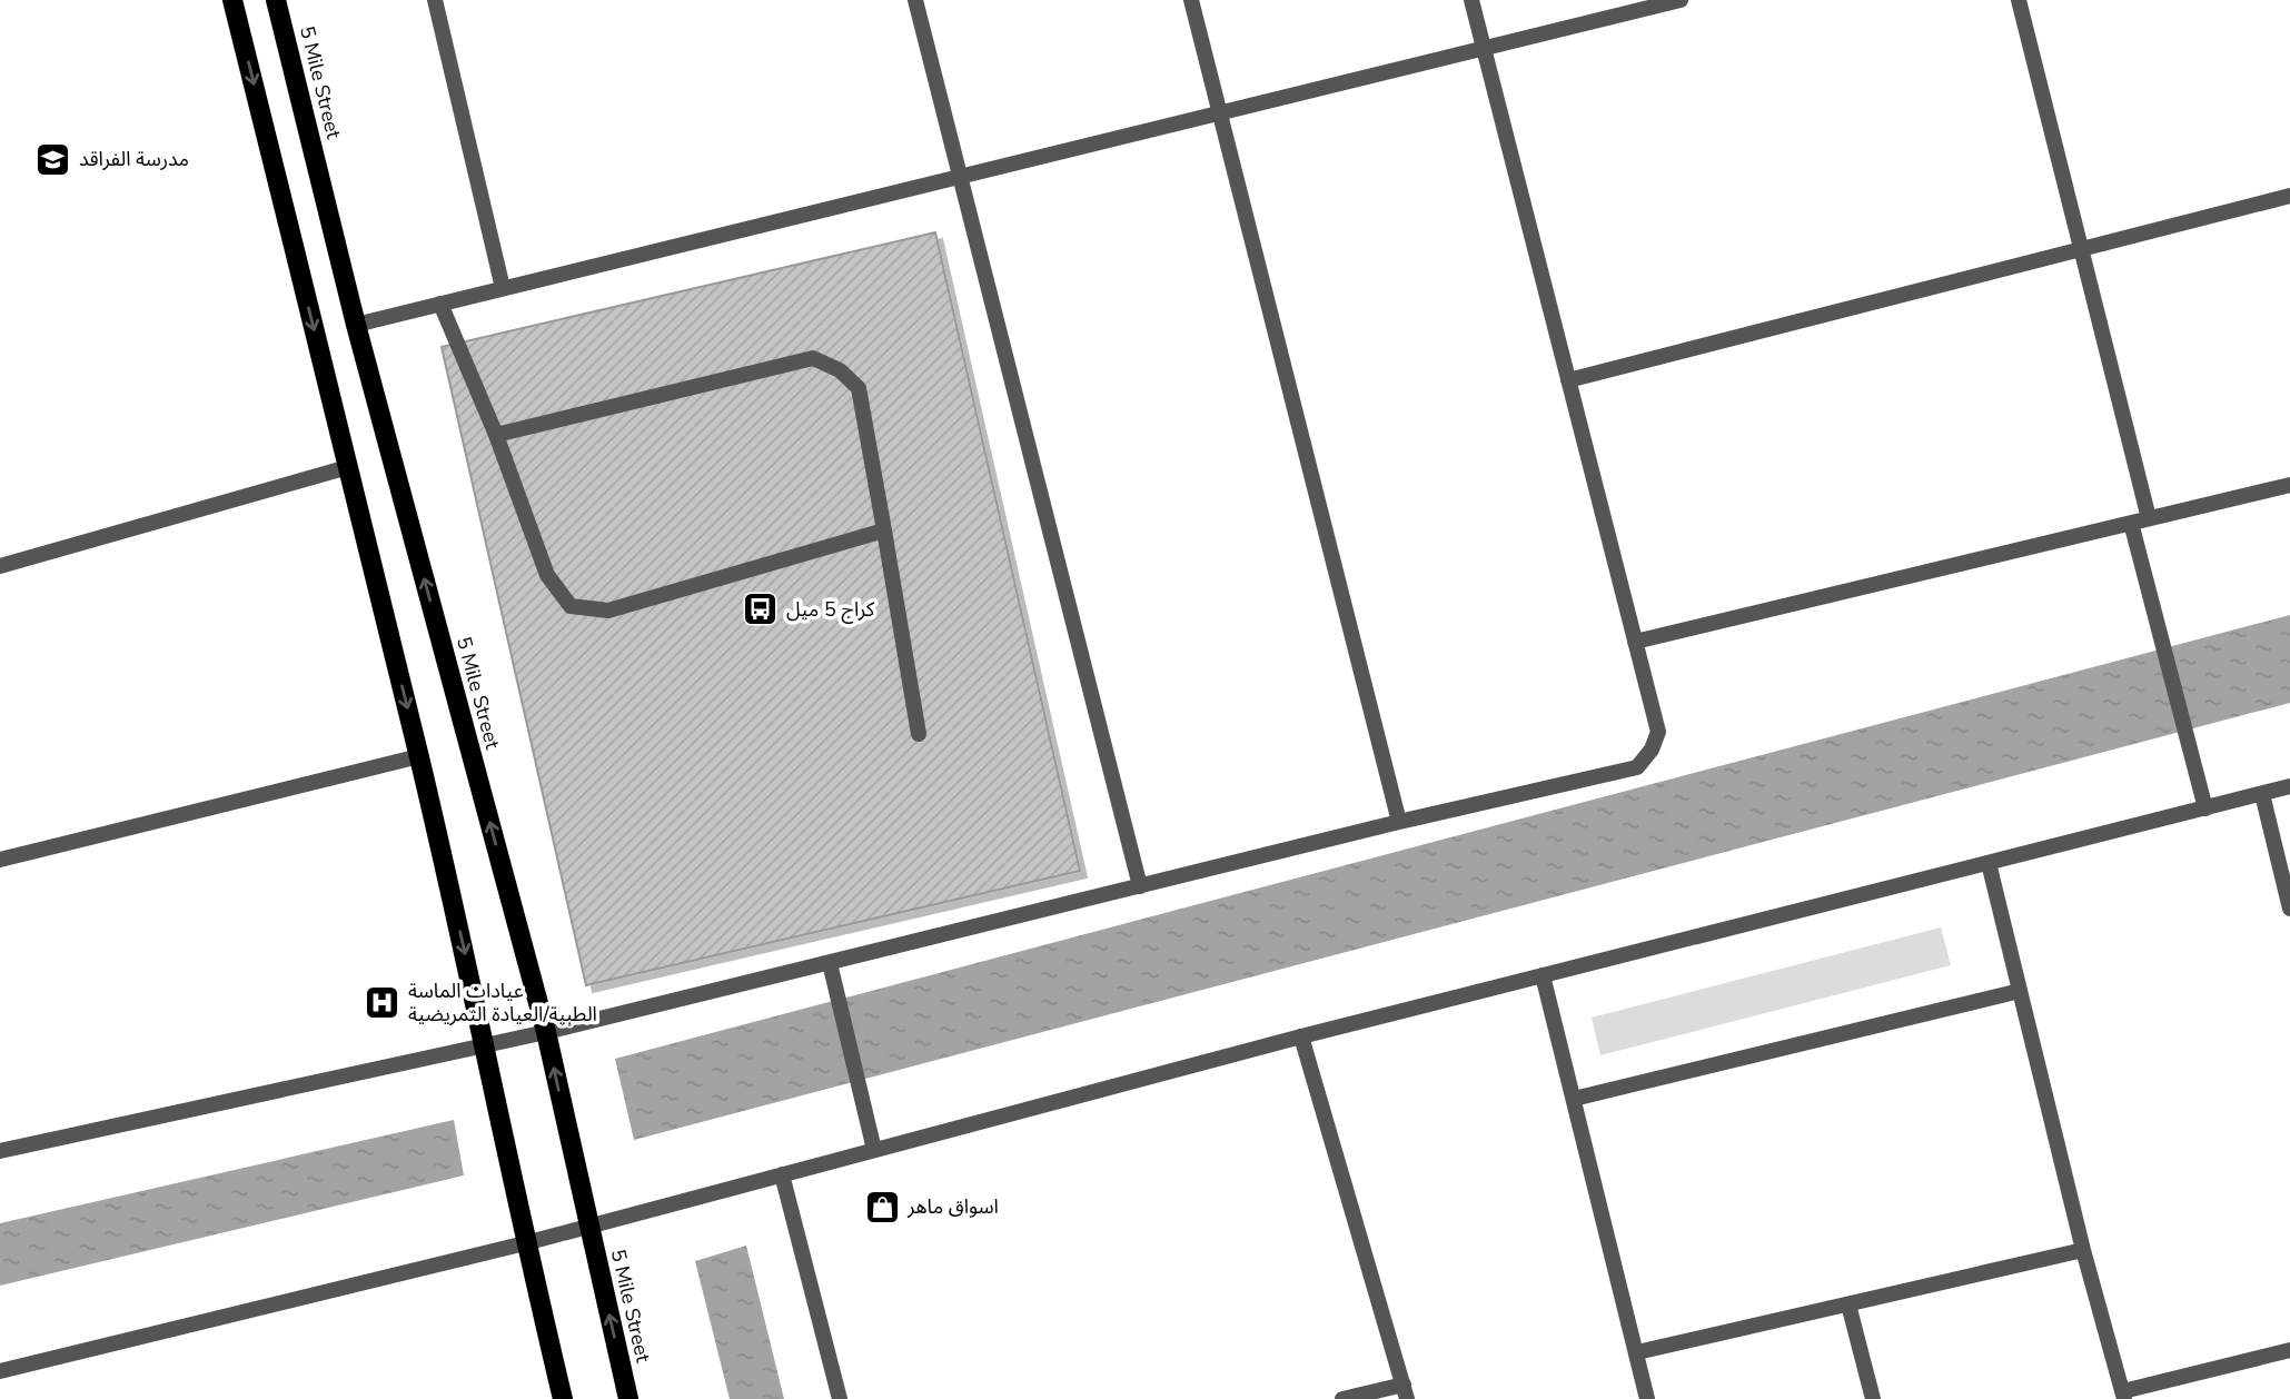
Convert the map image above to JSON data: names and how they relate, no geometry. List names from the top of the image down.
{
  "streets": {
    "main road": ["5 Mile Street"]
  },
  "places": {
    "school or university": ["مدرسة الفراقد"],
    "bus stop": ["كراج 5 ميل"],
    "hospital": ["عيادات الماسة الطبية/العيادة التمريضية"],
    "shop": ["اسواق ماهر"]
  }
}
